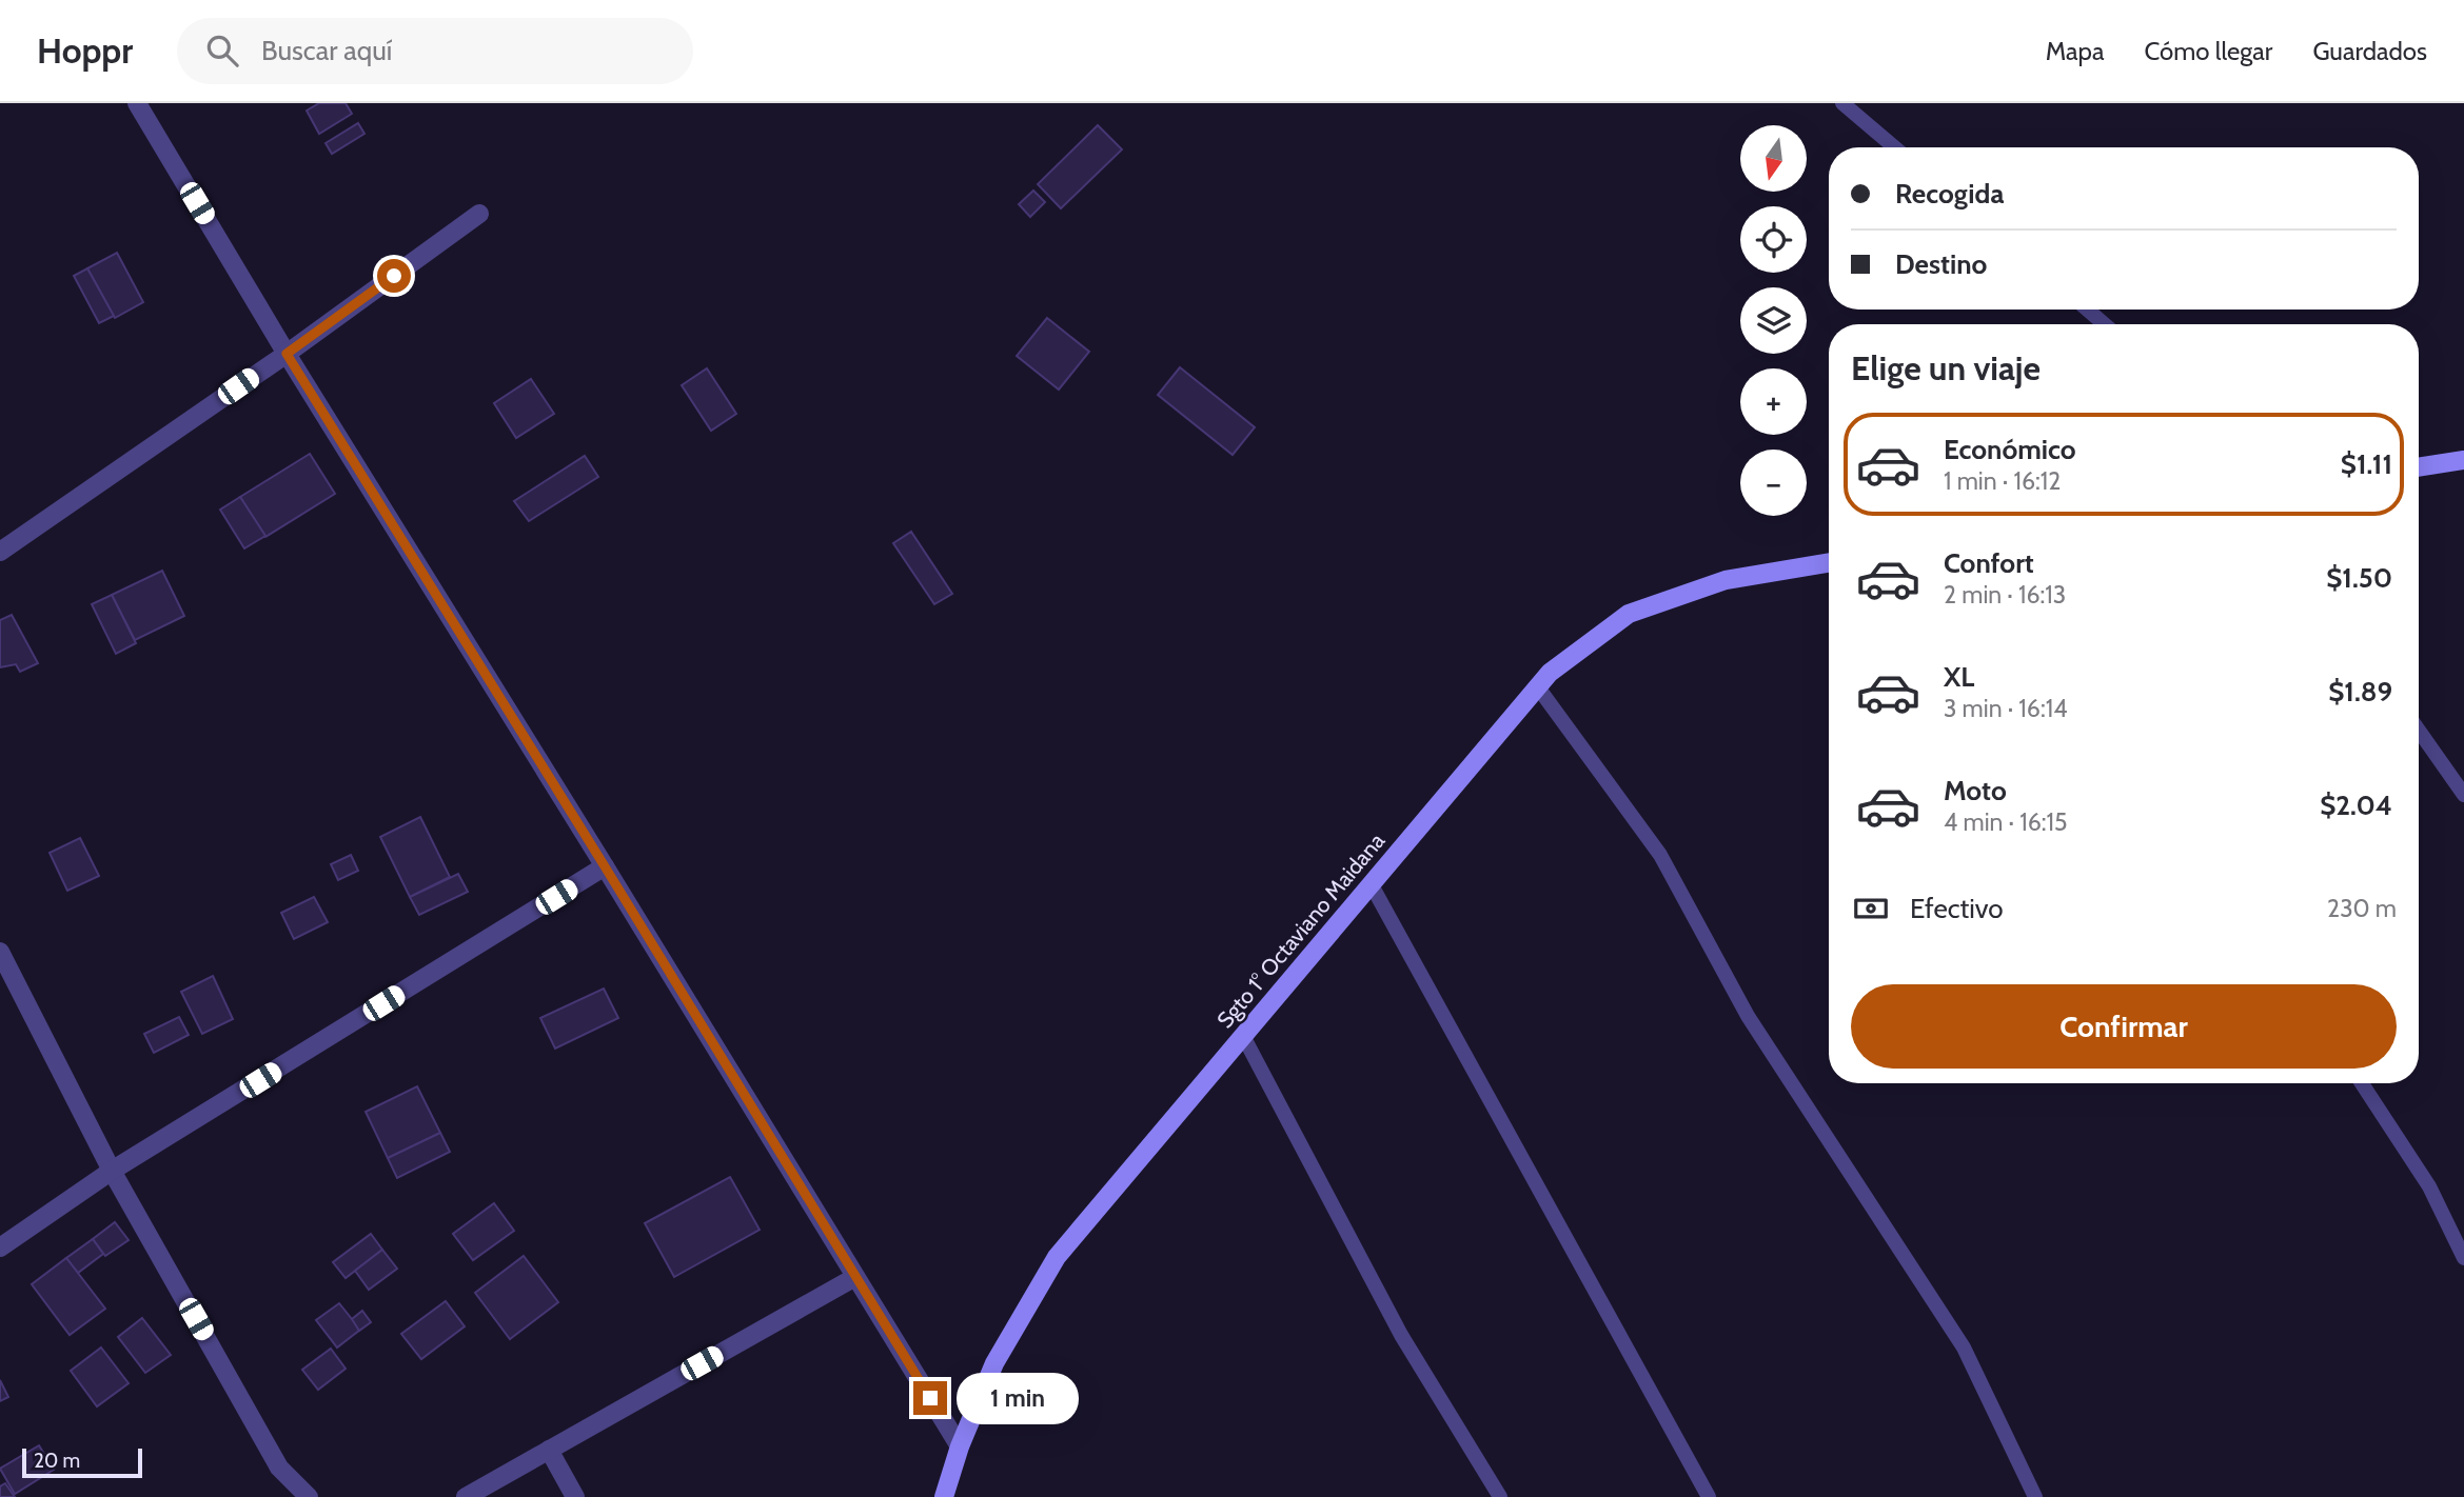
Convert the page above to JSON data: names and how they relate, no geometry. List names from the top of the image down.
{
  "streets": {
    "main road": ["Sgto 1° Octaviano Maidana"]
  },
  "scale_bar": "20 m",
  "north": "bottom",
  "page": {
    "header": "Hoppr",
    "search": "Buscar aquí",
    "nav": ["Mapa", "Cómo llegar", "Guardados"],
    "map_buttons": ["+", "−"],
    "banner": ["Recogida", "Destino"],
    "heading": "Elige un viaje",
    "list": [
      {
        "name": "Económico",
        "note": "1 min · 16:12",
        "value": "$1.11"
      },
      {
        "name": "Confort",
        "note": "2 min · 16:13",
        "value": "$1.50"
      },
      {
        "name": "XL",
        "note": "3 min · 16:14",
        "value": "$1.89"
      },
      {
        "name": "Moto",
        "note": "4 min · 16:15",
        "value": "$2.04"
      }
    ],
    "pay": ["Efectivo", "230 m"],
    "buttons": "Confirmar",
    "bubble": "1 min",
    "scale": "20 m"
  }
}
